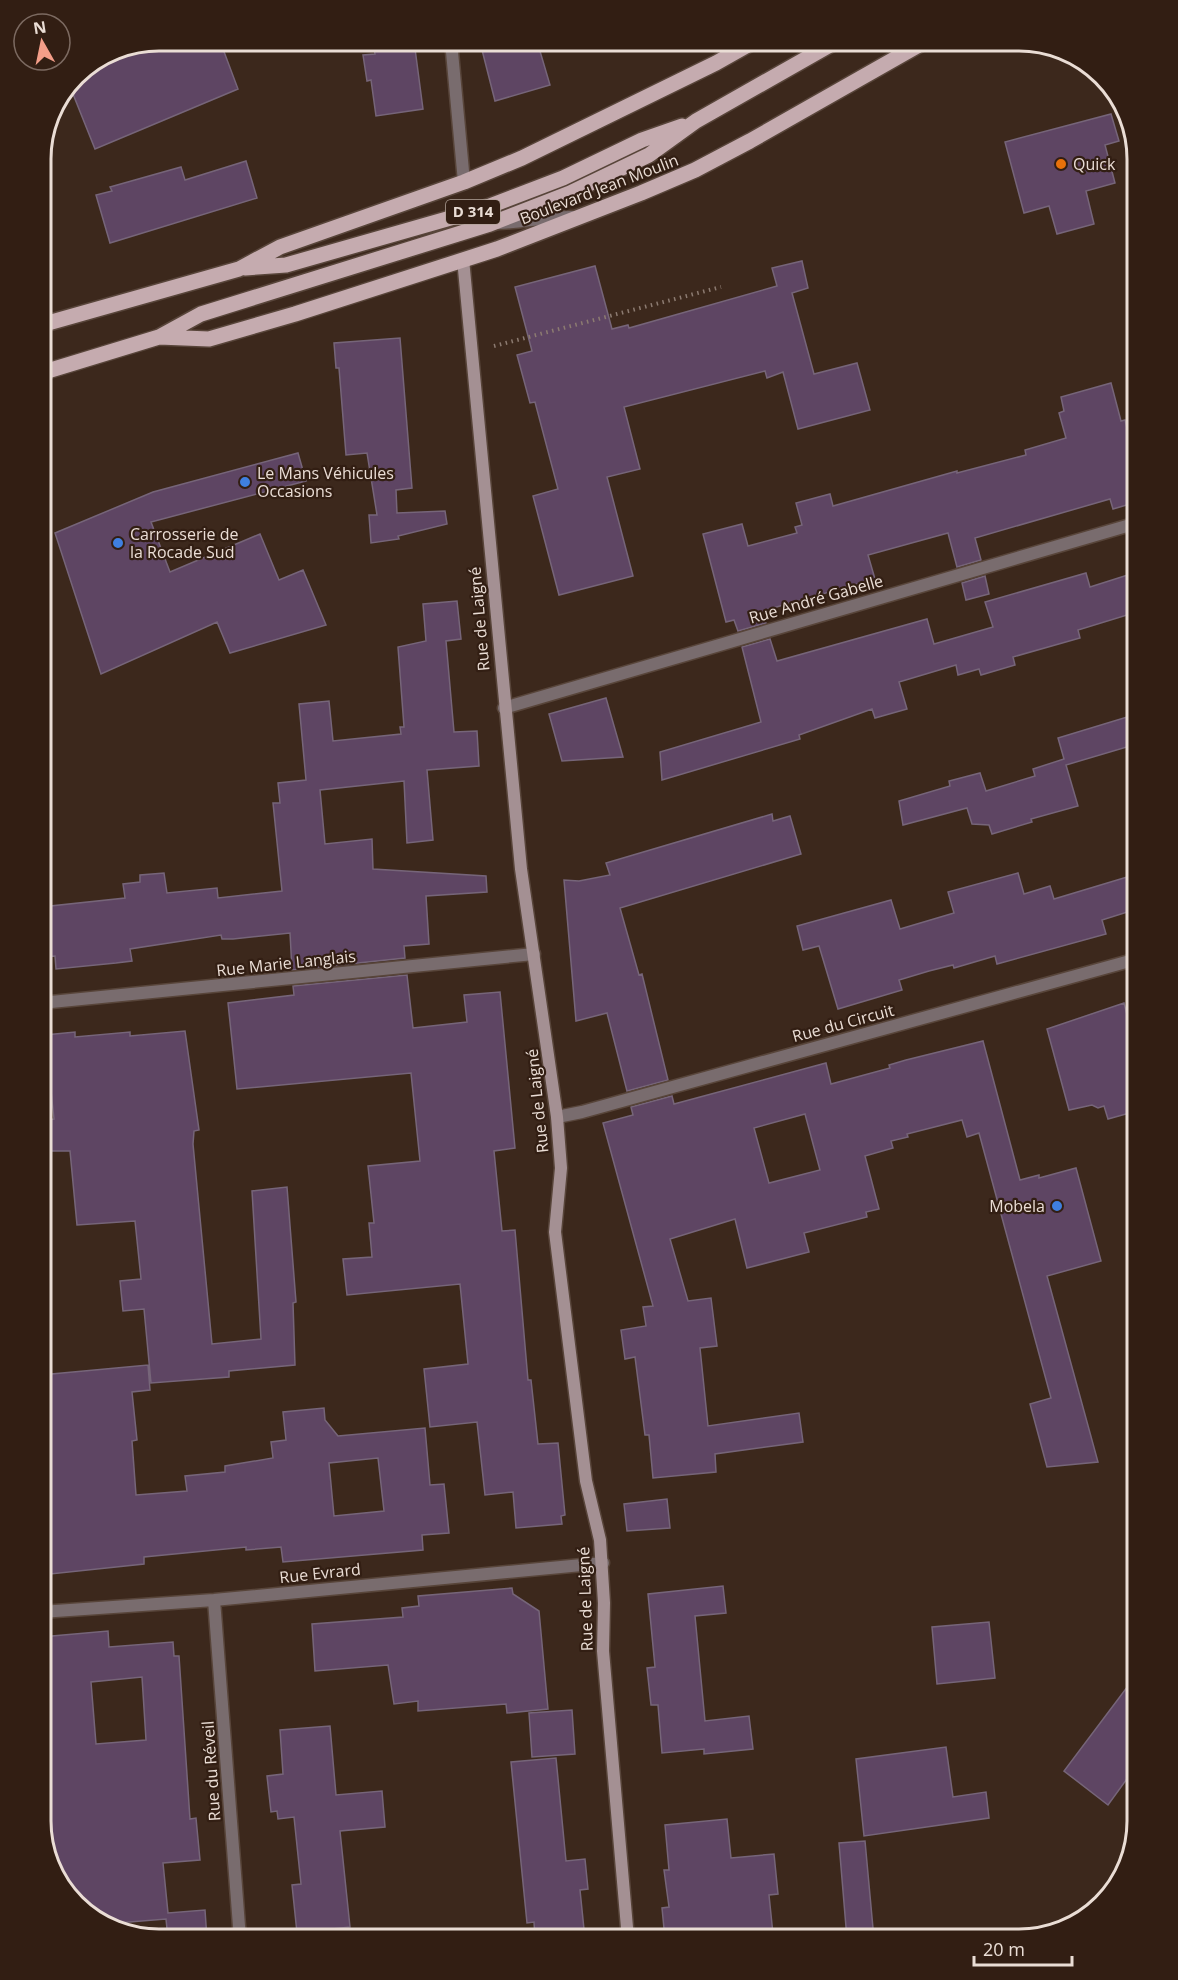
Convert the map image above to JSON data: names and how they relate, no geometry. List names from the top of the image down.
{
  "streets": {
    "main road": ["Boulevard Jean Moulin", "D 314"],
    "street": [
      "Rue André Gabelle",
      "Rue de Laigné",
      "Rue Marie Langlais",
      "Rue du Circuit",
      "Rue Evrard",
      "Rue du Réveil"
    ]
  },
  "crossings": [
    ["Boulevard Jean Moulin", "D 314"],
    ["Boulevard Jean Moulin", "Rue de Laigné"],
    ["Rue André Gabelle", "Rue de Laigné"],
    ["Rue de Laigné", "Rue Marie Langlais"],
    ["Rue de Laigné", "Rue du Circuit"],
    ["Rue de Laigné", "Rue Evrard"],
    ["Rue Evrard", "Rue du Réveil"]
  ],
  "places": [
    "Quick",
    "Le Mans Véhicules Occasions",
    "Carrosserie de la Rocade Sud",
    "Mobela"
  ],
  "scale_bar": "20 m",
  "north": "top"
}
